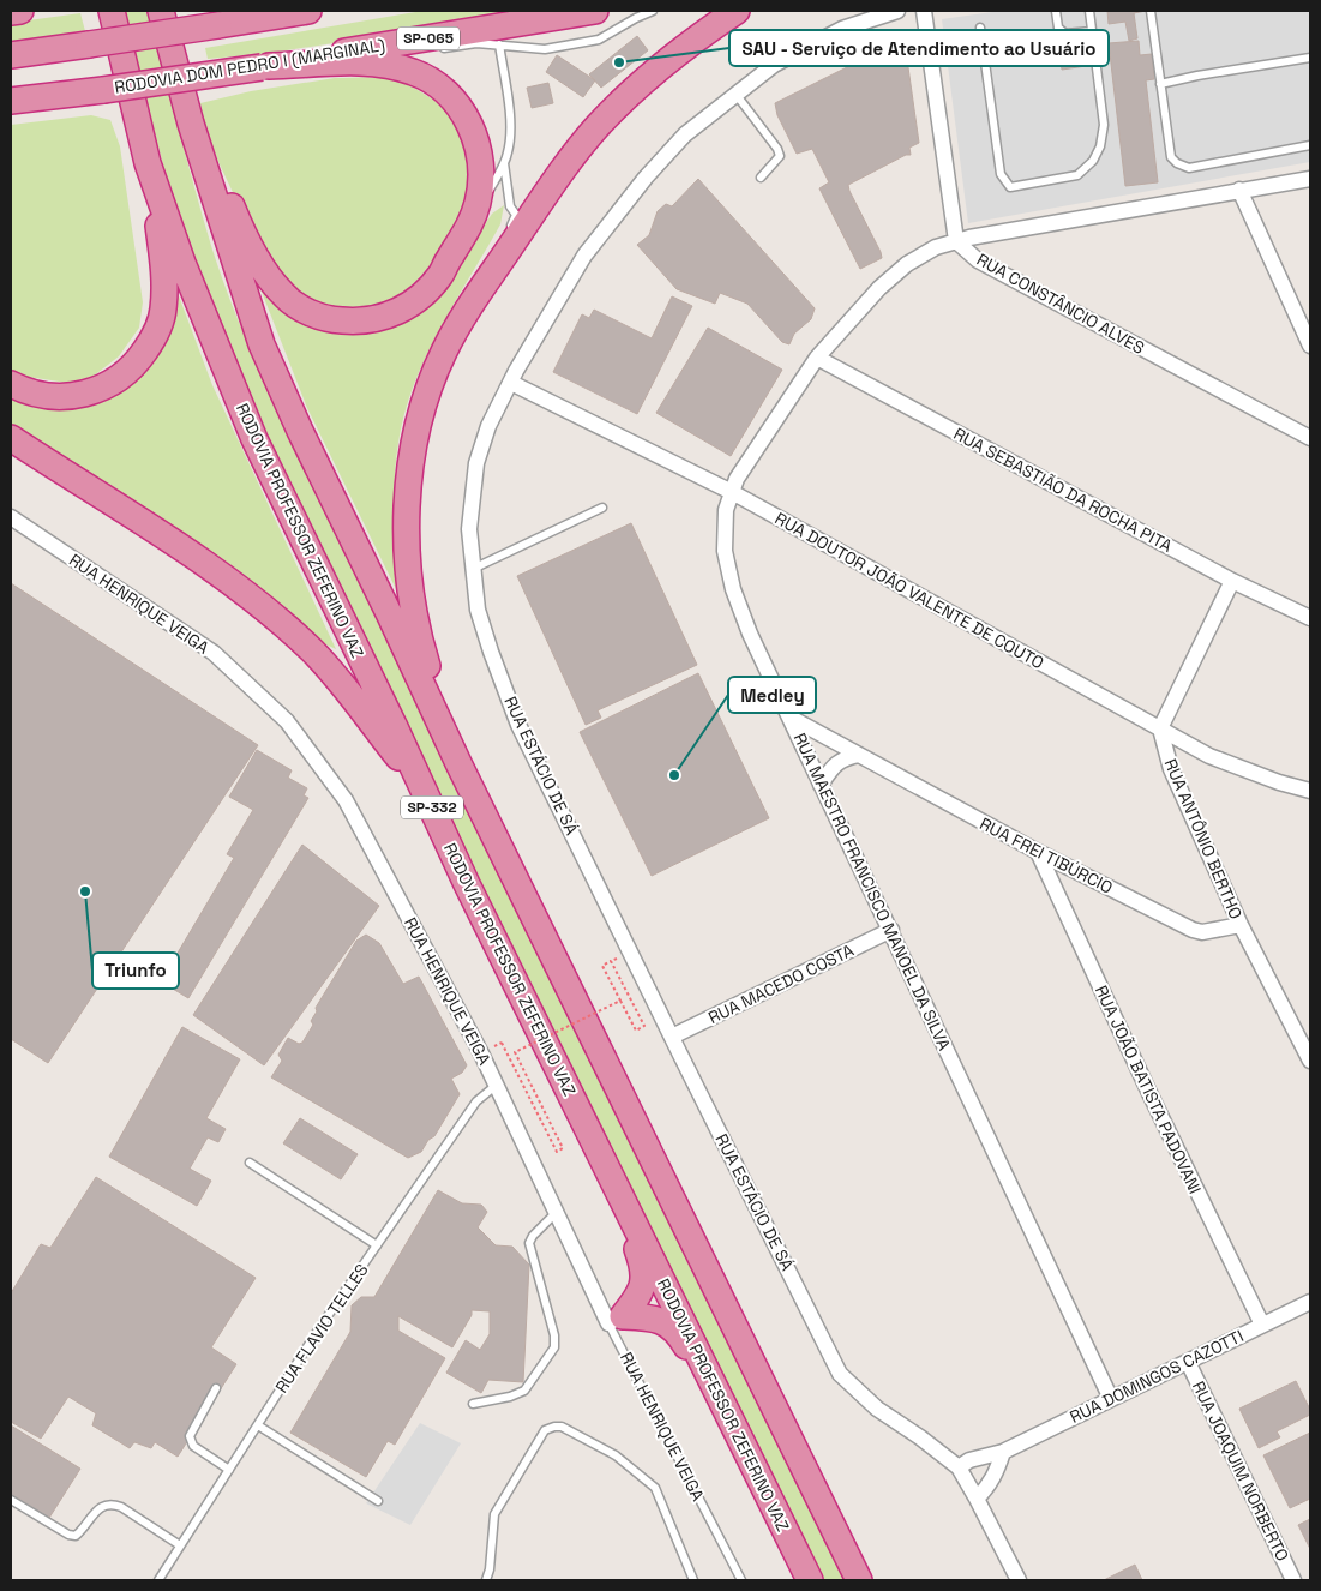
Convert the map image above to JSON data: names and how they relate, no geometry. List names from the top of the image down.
{
  "streets": {
    "highway": [
      "SP-065",
      "RODOVIA DOM PEDRO I (MARGINAL)",
      "RODOVIA PROFESSOR ZEFERINO VAZ",
      "SP-332"
    ],
    "street": [
      "RUA CONSTÂNCIO ALVES",
      "RUA SEBASTIÃO DA ROCHA PITA",
      "RUA DOUTOR JOÃO VALENTE DE COUTO",
      "RUA HENRIQUE VEIGA",
      "RUA ESTÁCIO DE SÁ",
      "RUA ANTÔNIO BERTHO",
      "RUA FREI TIBÚRCIO",
      "RUA MAESTRO FRANCISCO MANOEL DA SILVA",
      "RUA MACEDO COSTA",
      "RUA JOÃO BATISTA PADOVANI",
      "RUA DOMINGOS CAZOTTI",
      "RUA JOAQUIM NORBERTO"
    ],
    "lane": ["RUA FLAVIO TELLES"]
  },
  "crossings": [
    ["RUA CONSTÂNCIO ALVES", "RUA MAESTRO FRANCISCO MANOEL DA SILVA"],
    ["RUA SEBASTIÃO DA ROCHA PITA", "RUA MAESTRO FRANCISCO MANOEL DA SILVA"],
    ["RUA DOUTOR JOÃO VALENTE DE COUTO", "RUA ESTÁCIO DE SÁ"],
    ["RUA DOUTOR JOÃO VALENTE DE COUTO", "RUA ANTÔNIO BERTHO"],
    ["RUA DOUTOR JOÃO VALENTE DE COUTO", "RUA MAESTRO FRANCISCO MANOEL DA SILVA"],
    ["RUA HENRIQUE VEIGA", "RUA FLAVIO TELLES"],
    ["RUA ESTÁCIO DE SÁ", "RUA MACEDO COSTA"],
    ["RUA ESTÁCIO DE SÁ", "RUA DOMINGOS CAZOTTI"],
    ["RUA ANTÔNIO BERTHO", "RUA FREI TIBÚRCIO"],
    ["RUA FREI TIBÚRCIO", "RUA MAESTRO FRANCISCO MANOEL DA SILVA"],
    ["RUA FREI TIBÚRCIO", "RUA JOÃO BATISTA PADOVANI"],
    ["RUA MAESTRO FRANCISCO MANOEL DA SILVA", "RUA MACEDO COSTA"],
    ["RUA MAESTRO FRANCISCO MANOEL DA SILVA", "RUA DOMINGOS CAZOTTI"],
    ["RUA JOÃO BATISTA PADOVANI", "RUA DOMINGOS CAZOTTI"],
    ["RUA DOMINGOS CAZOTTI", "RUA JOAQUIM NORBERTO"]
  ],
  "places": ["SAU - Serviço de Atendimento ao Usuário", "Medley", "Triunfo"]
}
